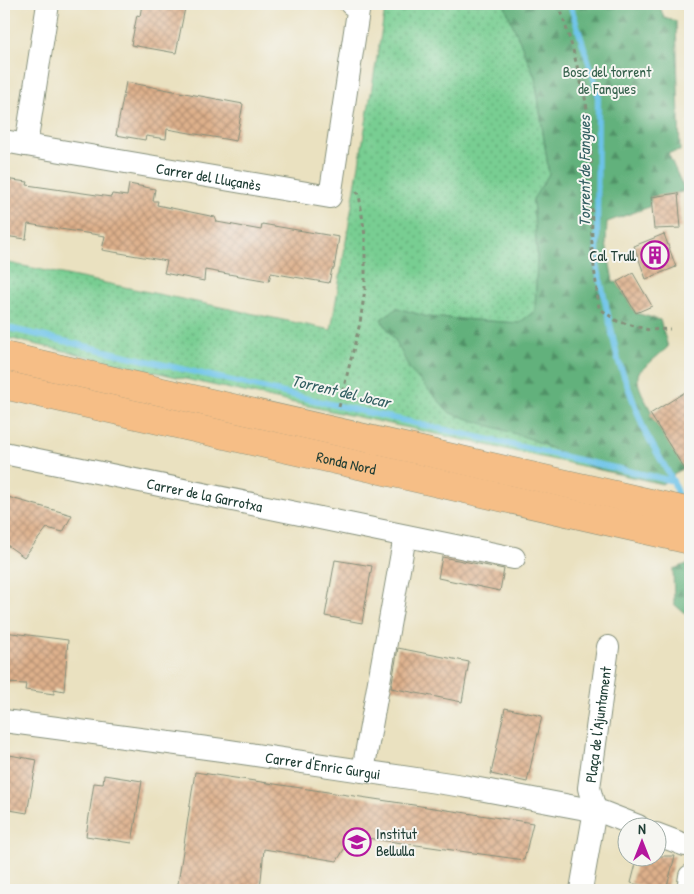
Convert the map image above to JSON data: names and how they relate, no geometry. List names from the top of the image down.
{
  "streets": {
    "main road": ["Ronda Nord"],
    "street": [
      "Carrer del Lluçanès",
      "Carrer de la Garrotxa",
      "Plaça de l'Ajuntament",
      "Carrer d'Enric Gurgui"
    ]
  },
  "crossings": [
    ["Plaça de l'Ajuntament", "Carrer d'Enric Gurgui"]
  ],
  "water": ["Torrent de Fangues", "Torrent del Jocar"],
  "parks": ["Bosc del torrent de Fangues"],
  "places": {
    "building": ["Cal Trull"],
    "school or university": ["Institut Bellulla"]
  },
  "north": "top"
}
